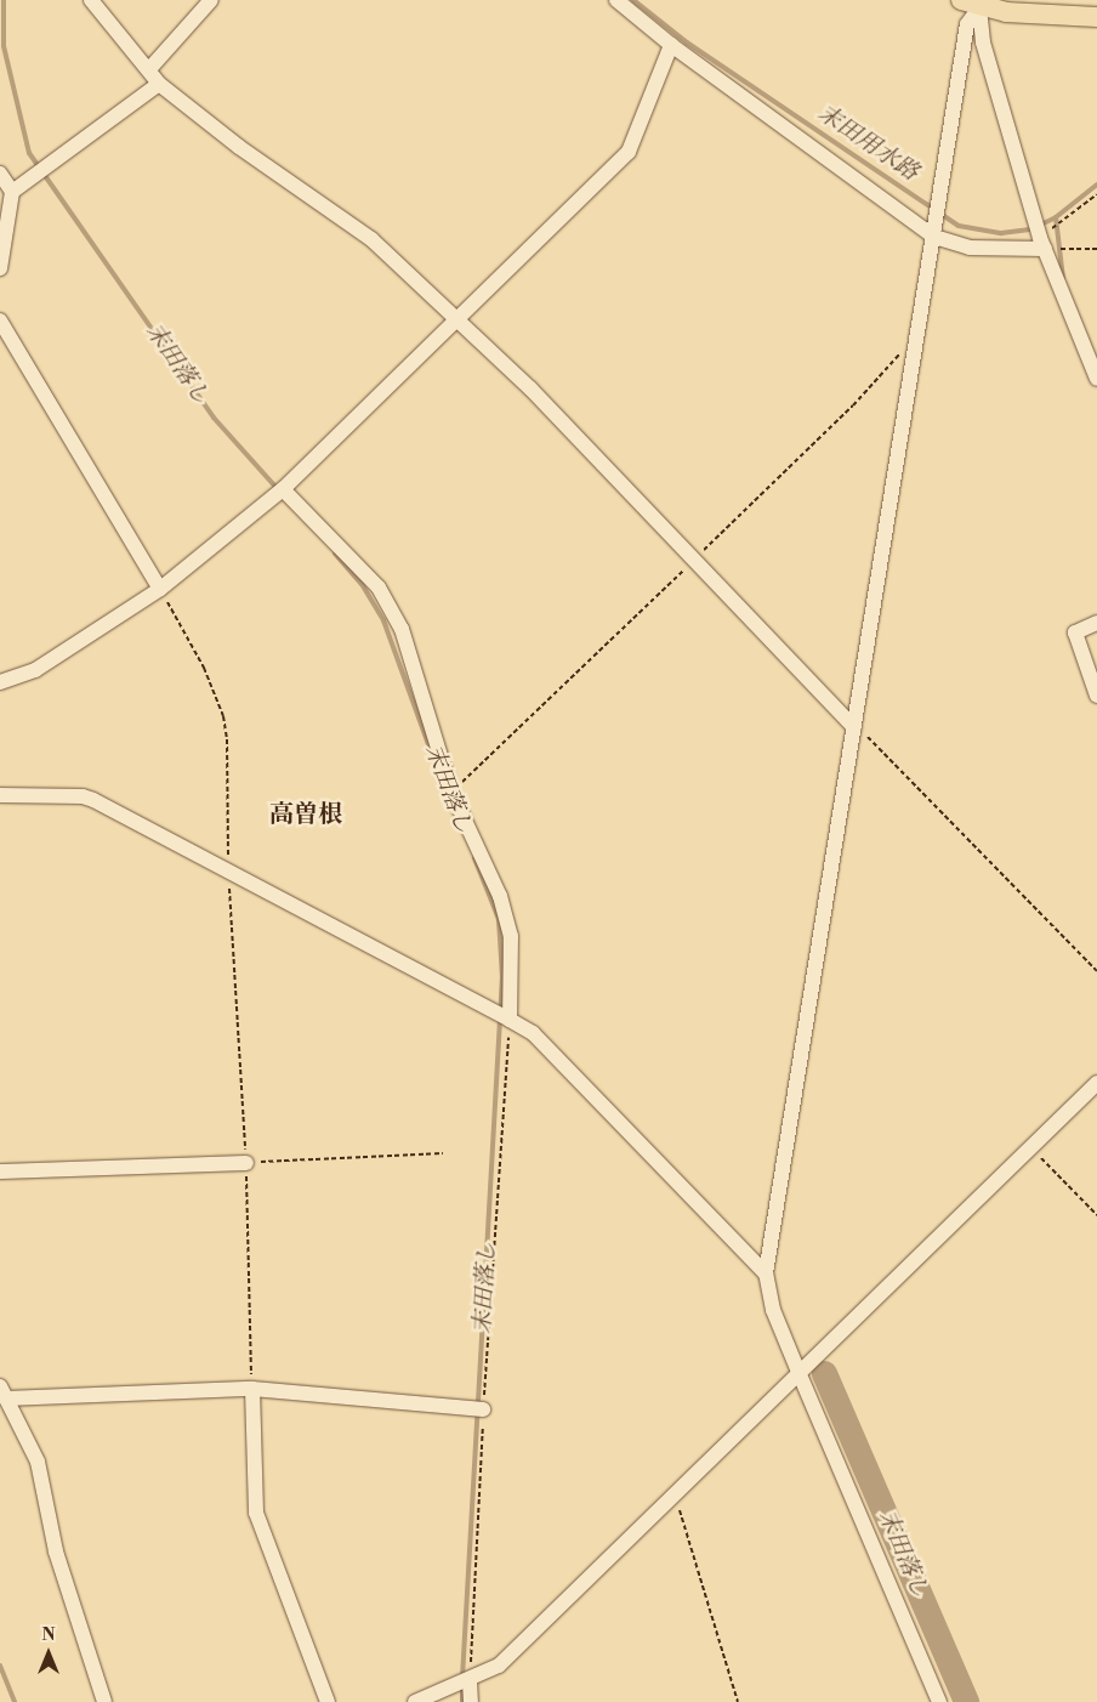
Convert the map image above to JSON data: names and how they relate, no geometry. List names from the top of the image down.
{
  "districts": ["高曽根"],
  "water": ["末田用水路", "末田落し"],
  "north": "top"
}
